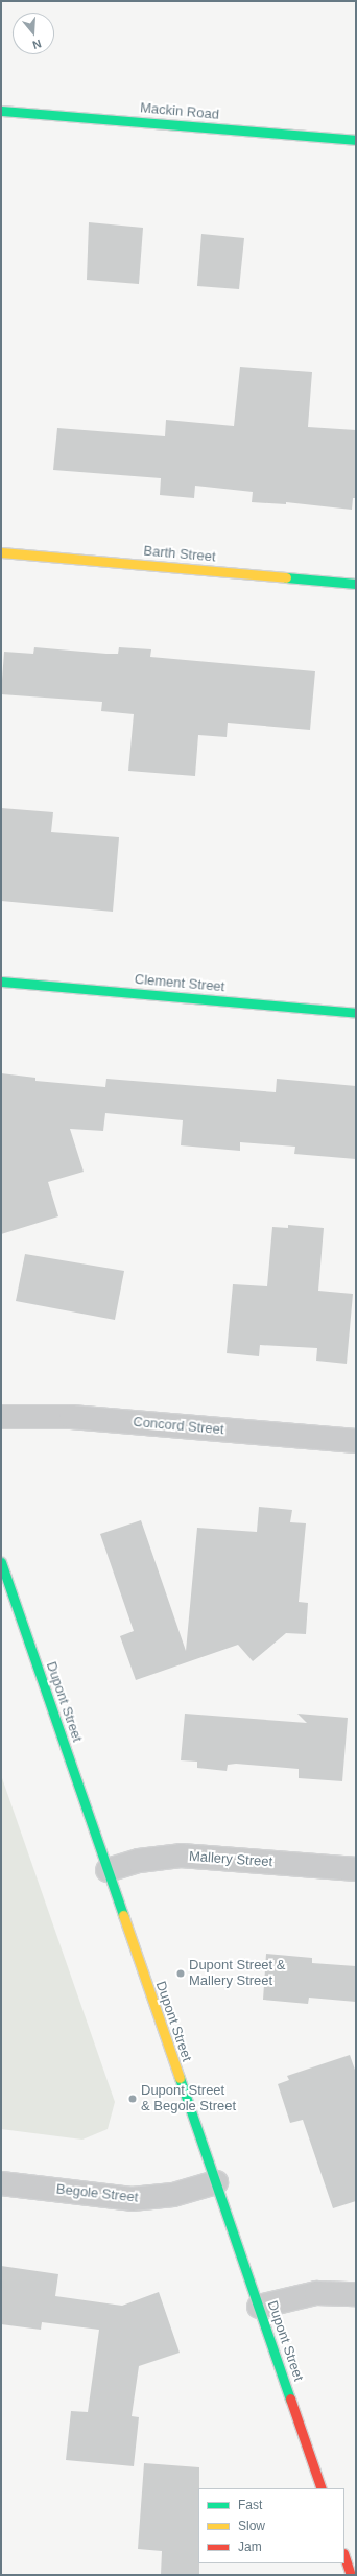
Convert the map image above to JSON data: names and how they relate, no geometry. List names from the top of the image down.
{
  "streets": {
    "street": [
      "Mackin Road",
      "Barth Street",
      "Clement Street",
      "Concord Street",
      "Dupont Street",
      "Mallery Street",
      "Begole Street"
    ]
  },
  "crossings": [
    ["Dupont Street", "Mallery Street"],
    ["Dupont Street", "Begole Street"]
  ],
  "places": ["Dupont Street & Mallery Street", "Dupont Street & Begole Street"],
  "legend": ["Fast", "Slow", "Jam"],
  "north": "bottom"
}
